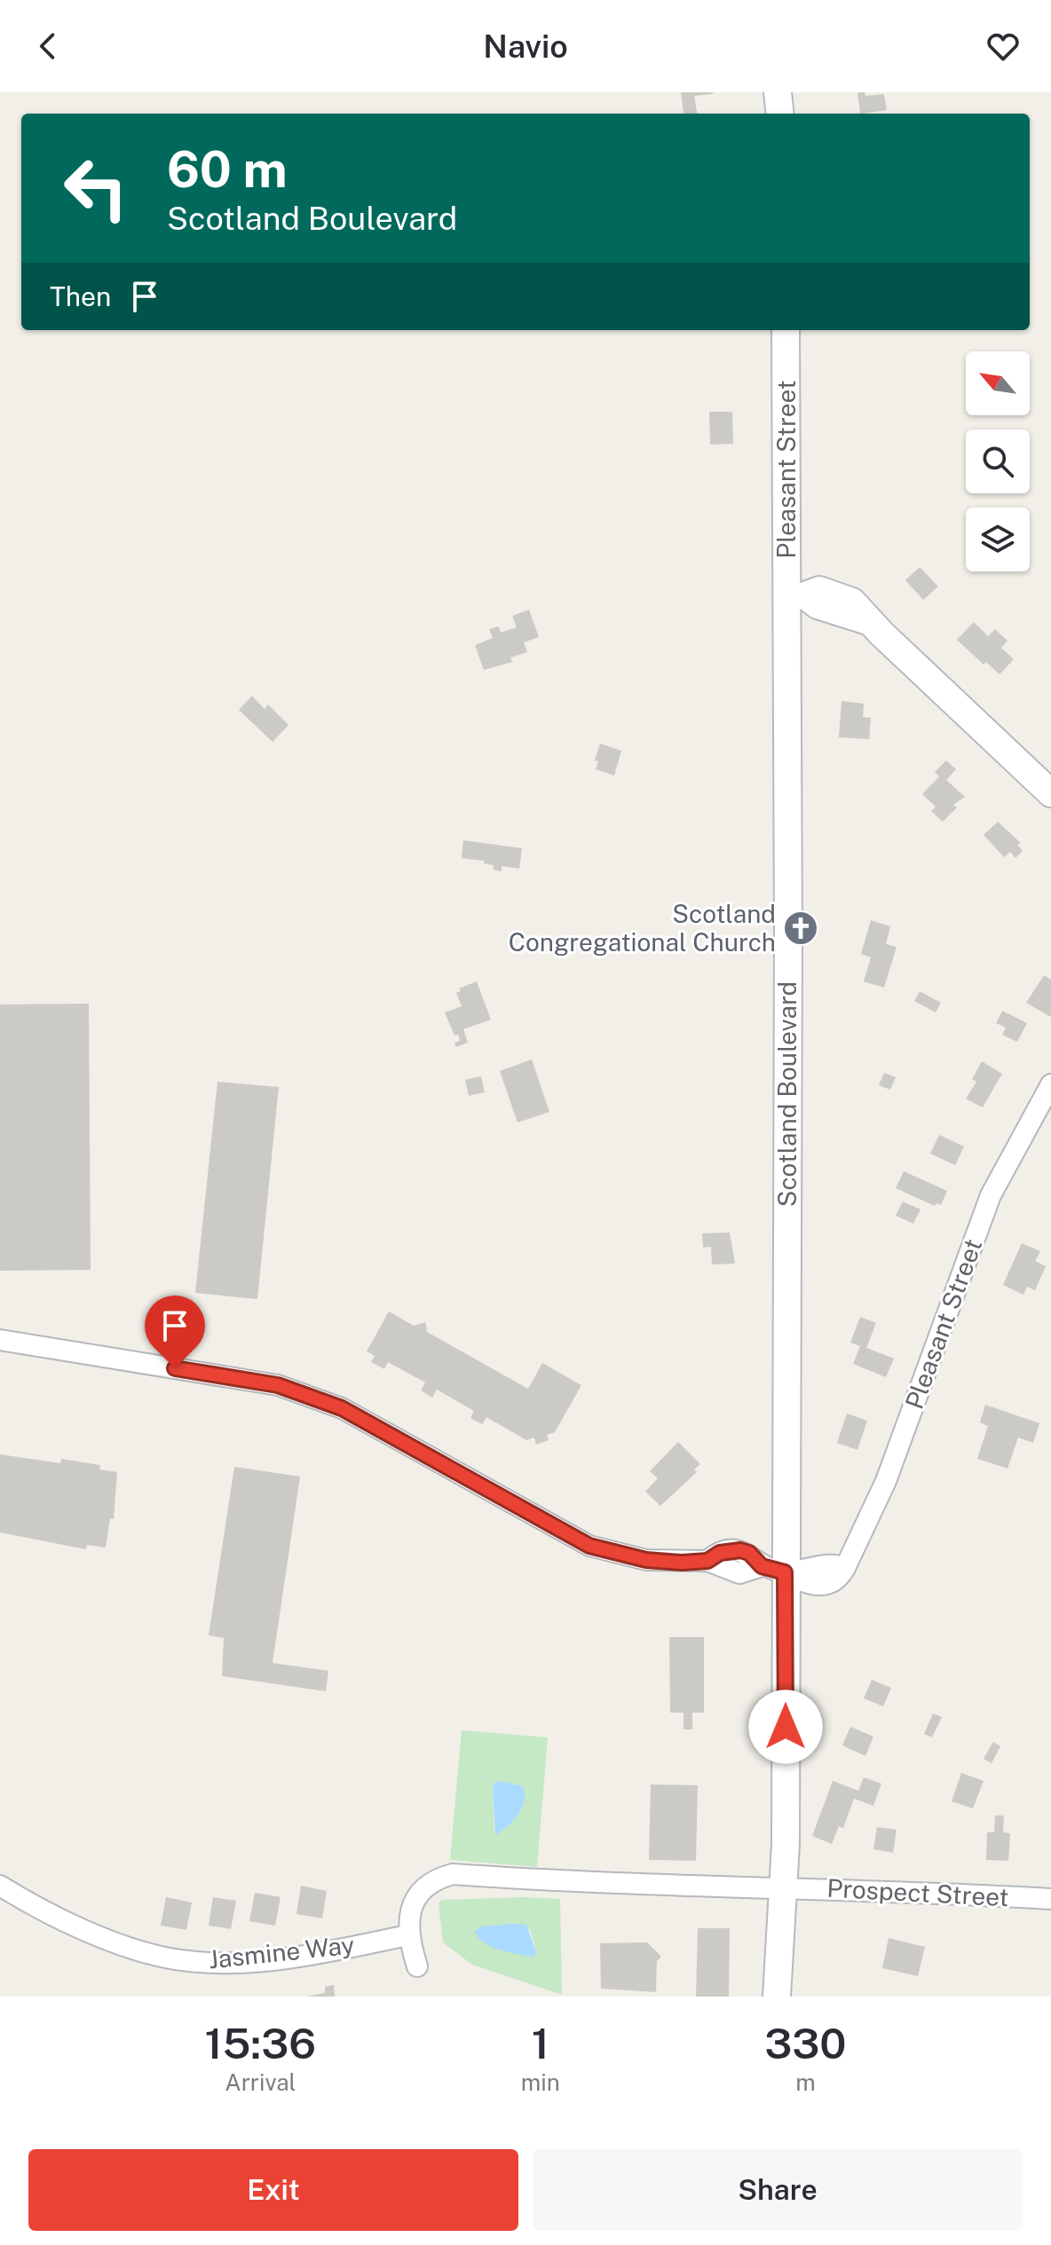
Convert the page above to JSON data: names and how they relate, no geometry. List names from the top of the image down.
{
  "streets": {
    "main road": ["Pleasant Street", "Scotland Boulevard"],
    "street": ["Prospect Street", "Jasmine Way"]
  },
  "crossings": [
    ["Pleasant Street", "Scotland Boulevard"]
  ],
  "places": {
    "church": ["Scotland Congregational Church"]
  },
  "north": "top left",
  "page": {
    "header": "Navio",
    "turn": ["60 m", "Scotland Boulevard"],
    "then": "Then",
    "eta": [
      "15:36",
      "Arrival",
      "1",
      "min",
      "330",
      "m"
    ],
    "buttons": ["Exit", "Share"]
  }
}
